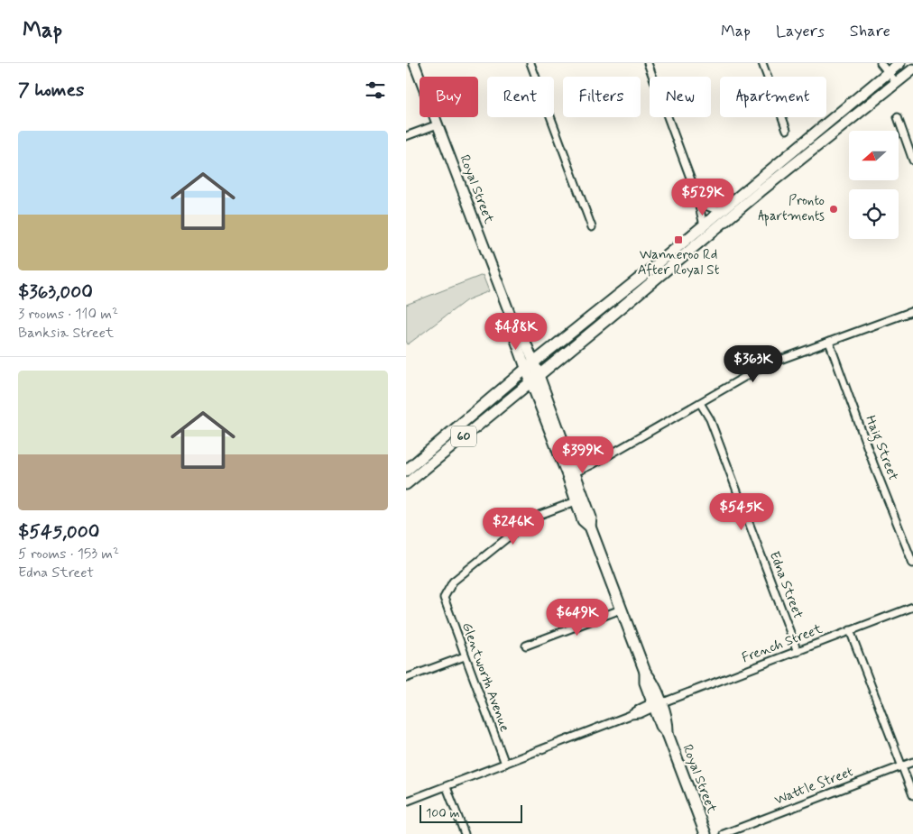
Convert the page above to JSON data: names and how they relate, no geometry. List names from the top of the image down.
{
  "streets": {
    "main road": ["Royal Street", "60"],
    "street": [
      "Haig Street",
      "Edna Street",
      "French Street",
      "Glentworth Avenue",
      "Wattle Street"
    ]
  },
  "crossings": [
    ["Royal Street", "60"],
    ["Royal Street", "French Street"],
    ["Royal Street", "Glentworth Avenue"],
    ["Edna Street", "French Street"],
    ["French Street", "Glentworth Avenue"]
  ],
  "places": {
    "other": ["Pronto Apartments"],
    "transit": ["Wanneroo Rd After Royal St"]
  },
  "scale_bar": "100 m",
  "north": "left",
  "page": {
    "header": "Map",
    "nav": ["Map", "Layers", "Share"],
    "heading": "7 homes",
    "chip": [
      "Buy",
      "Rent",
      "Filters",
      "New",
      "Apartment"
    ],
    "list": [
      {
        "name": "$363,000",
        "note": "3 rooms · 110 m² · Banksia Street"
      },
      {
        "name": "$545,000",
        "note": "5 rooms · 153 m² · Edna Street"
      }
    ],
    "price": [
      "$529K",
      "$488K",
      "$363K",
      "$399K",
      "$545K",
      "$246K",
      "$649K"
    ],
    "scale": "100 m"
  }
}
